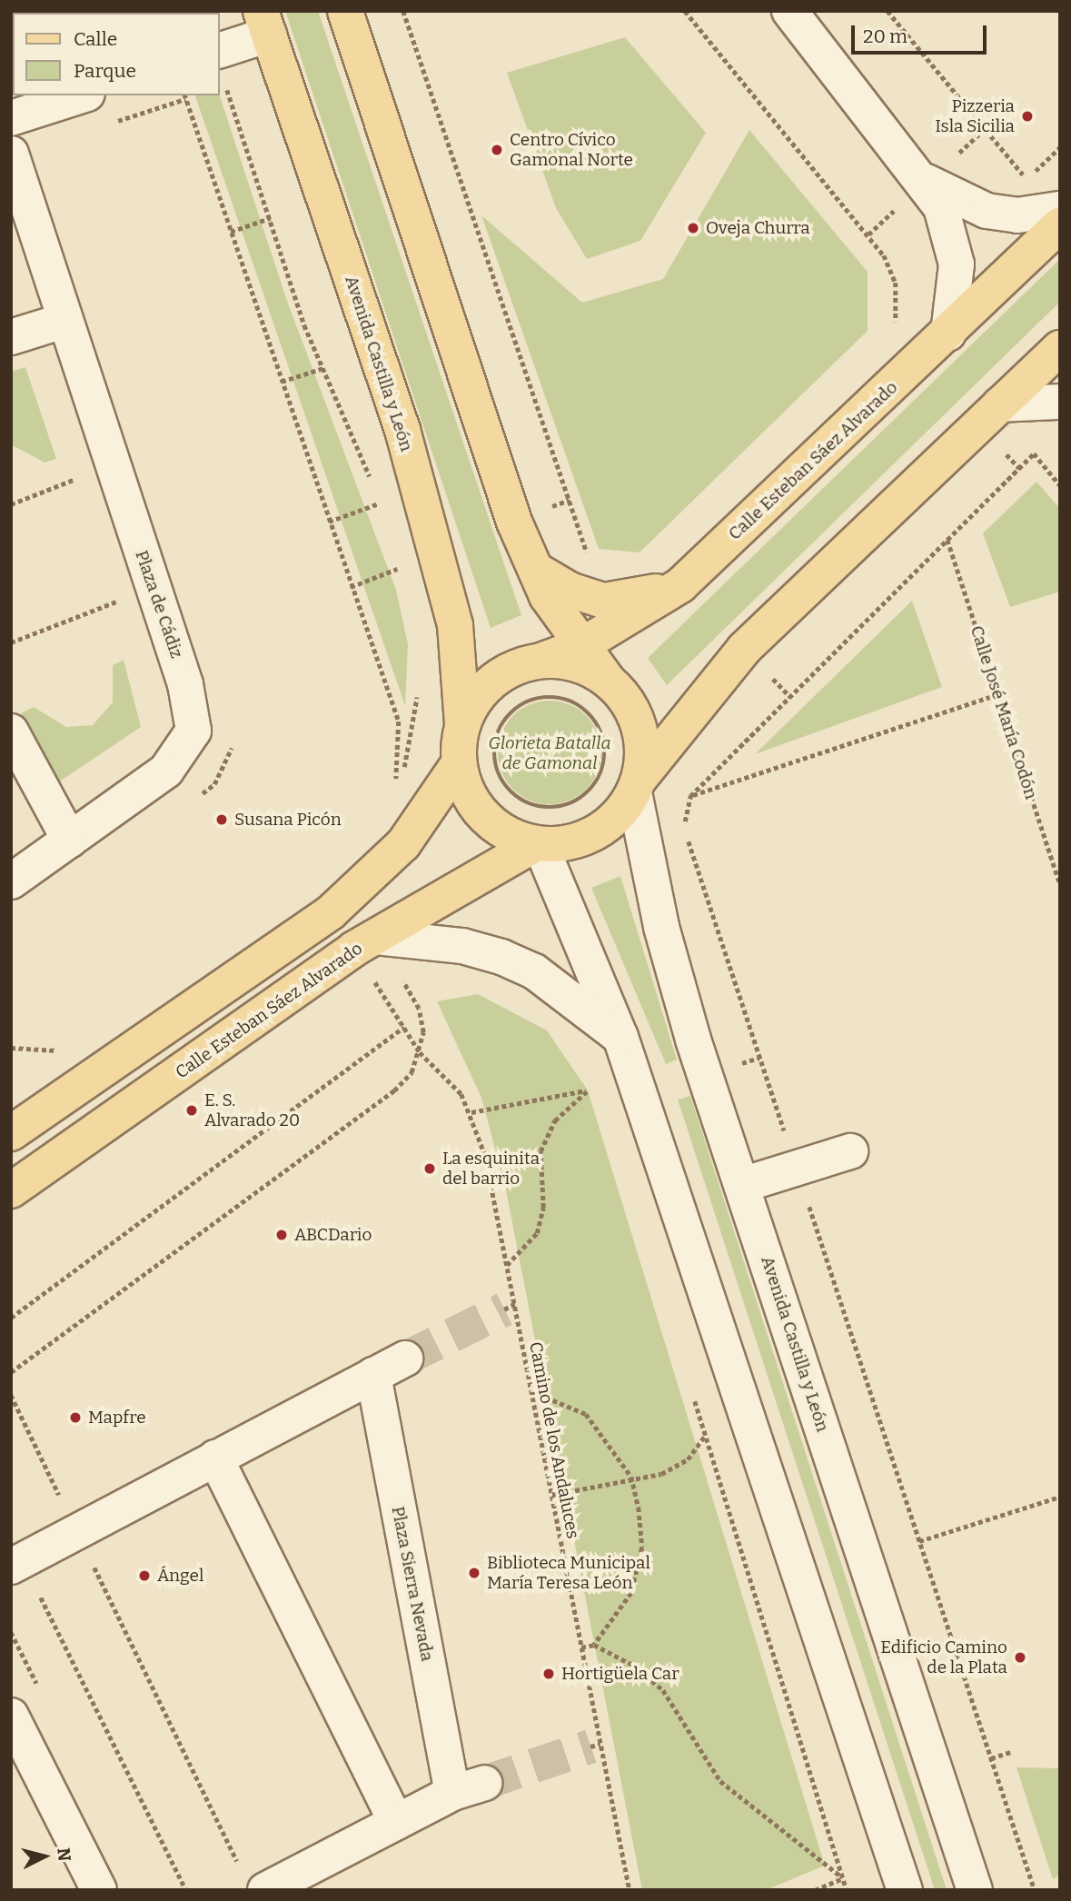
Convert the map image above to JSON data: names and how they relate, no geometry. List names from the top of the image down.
{
  "streets": {
    "main road": ["Avenida Castilla y León", "Calle Esteban Sáez Alvarado"],
    "street": ["Plaza de Cádiz", "Plaza Sierra Nevada"],
    "path": ["Calle José María Codón", "Camino de los Andaluces"]
  },
  "parks": ["Glorieta Batalla de Gamonal"],
  "places": [
    "Pizzeria Isla Sicilia",
    "Centro Cívico Gamonal Norte",
    "Oveja Churra",
    "Susana Picón",
    "E. S. Alvarado 20",
    "La esquinita del barrio",
    "ABCDario",
    "Mapfre",
    "Biblioteca Municipal María Teresa León",
    "Ángel",
    "Edificio Camino de la Plata",
    "Hortigüela Car"
  ],
  "legend": ["Calle", "Parque"],
  "scale_bar": "20 m",
  "north": "right"
}
